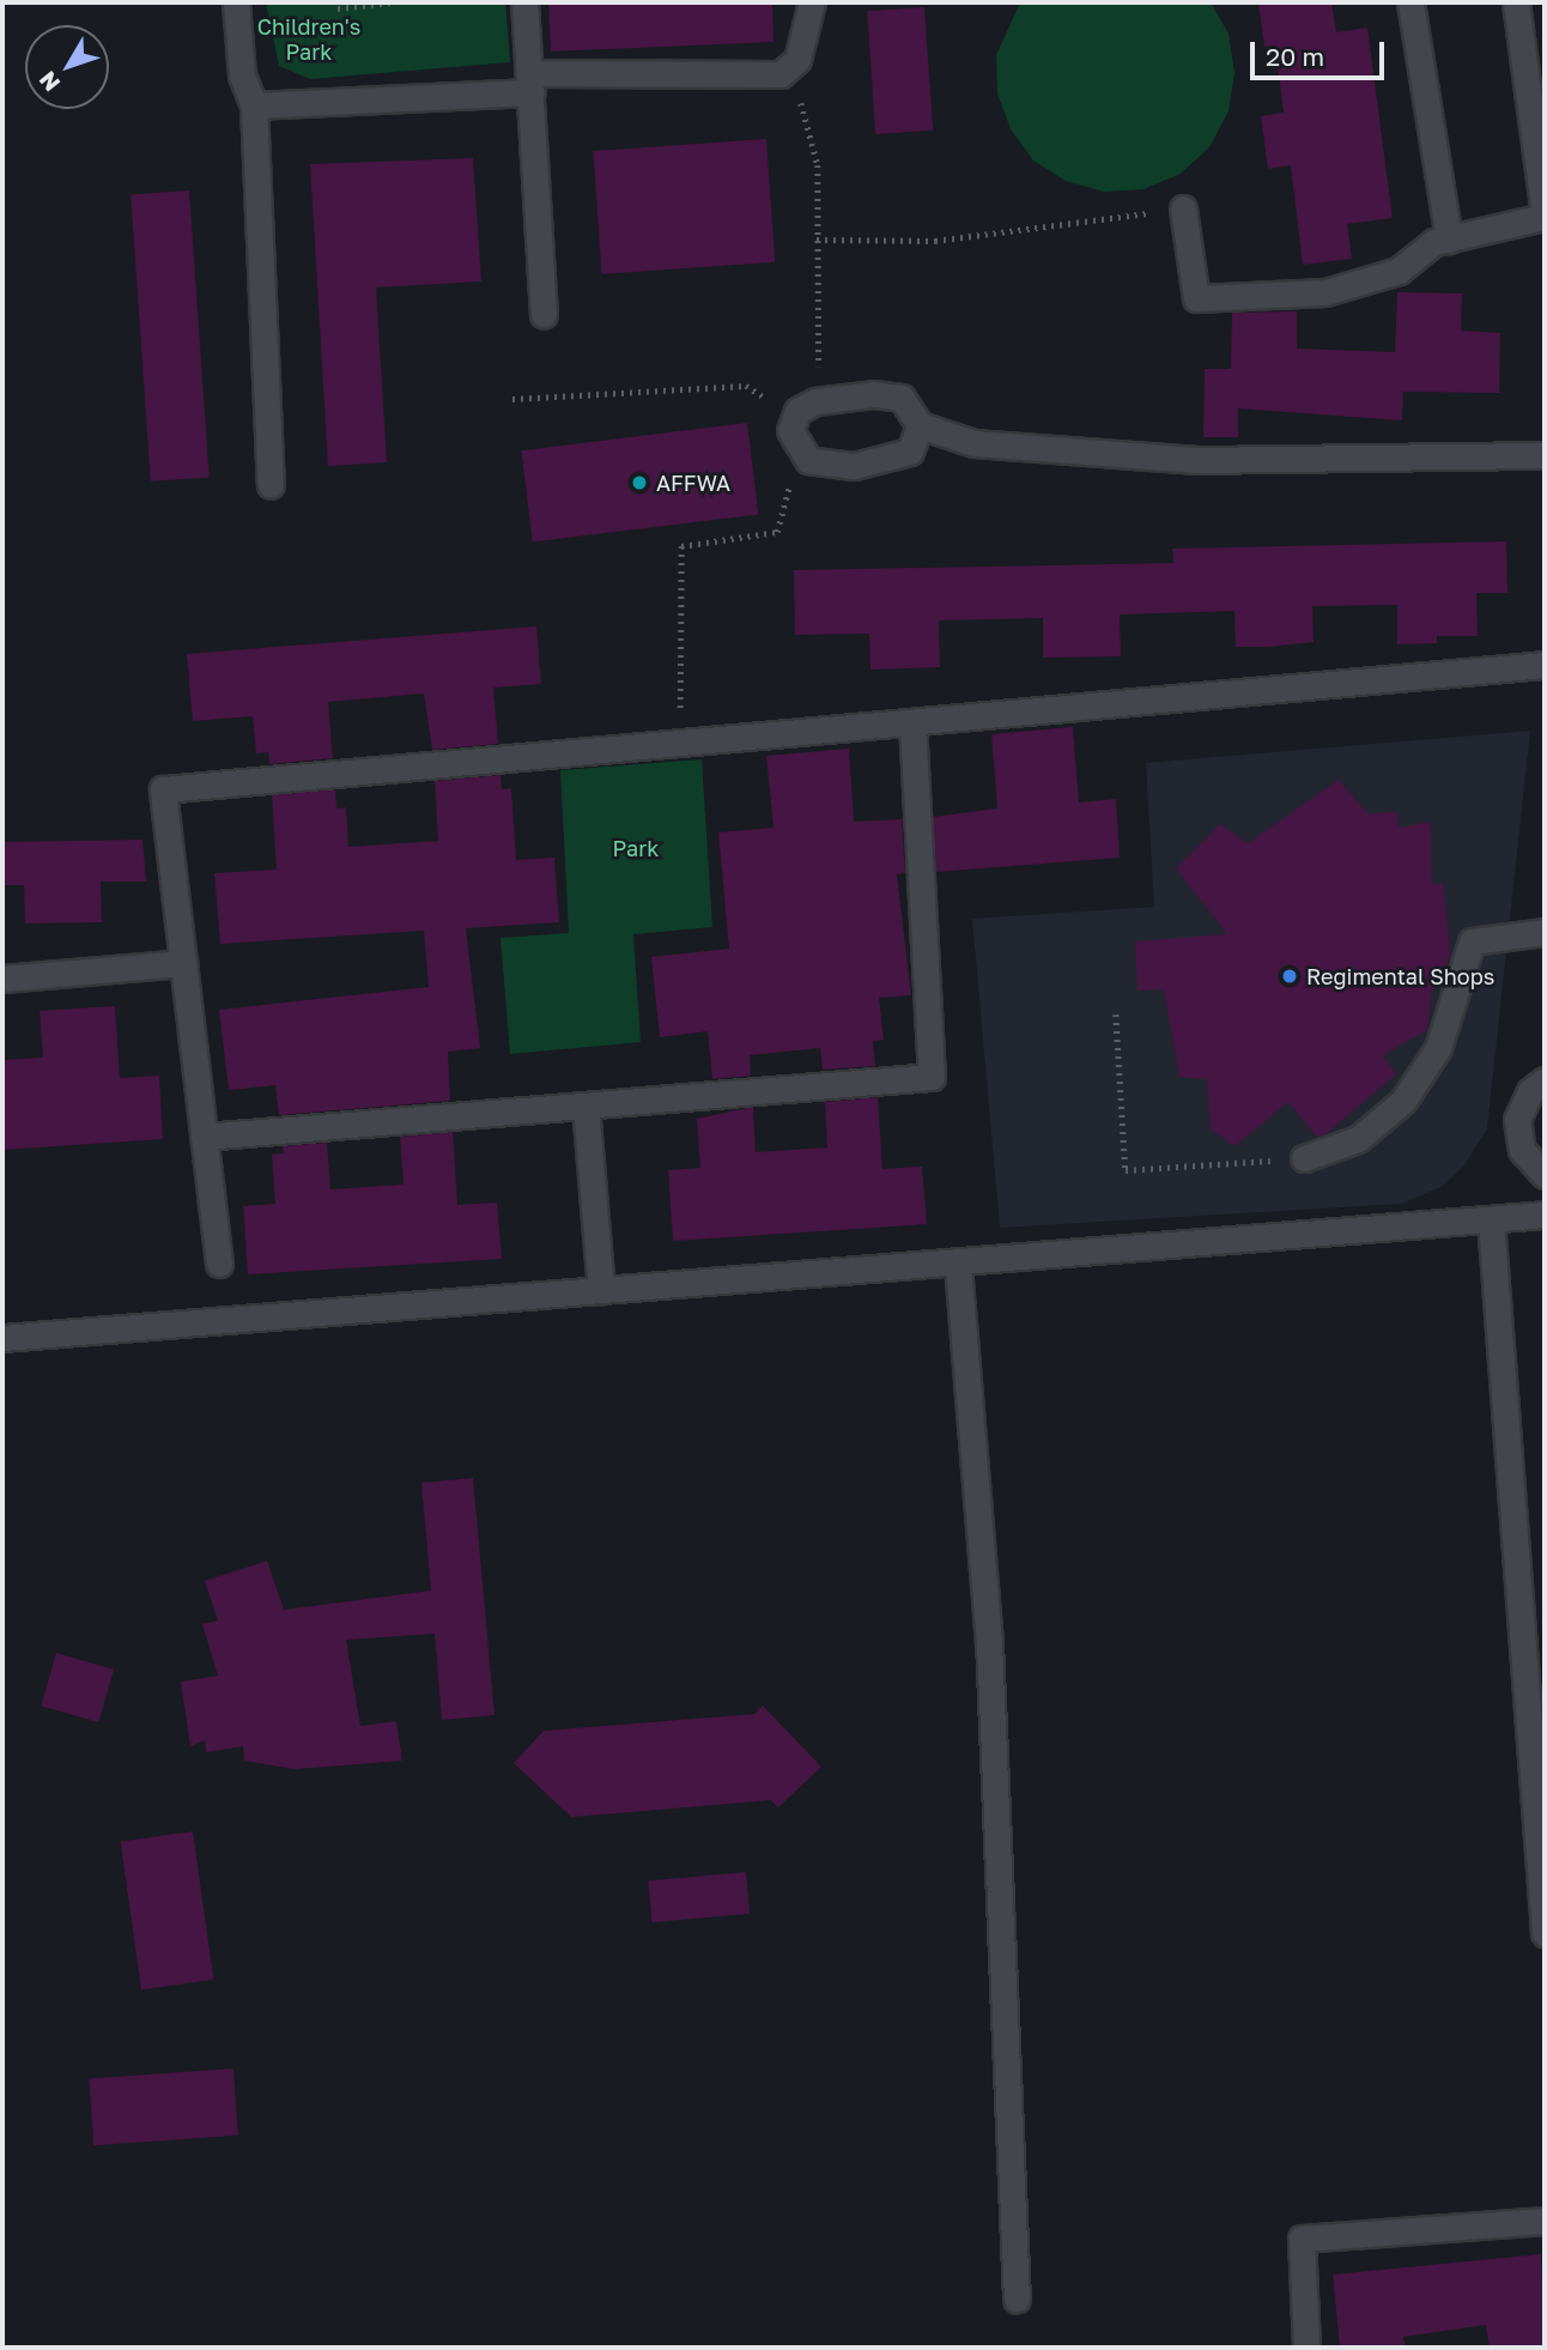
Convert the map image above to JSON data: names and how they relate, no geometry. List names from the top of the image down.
{
  "parks": ["Children's Park", "Park"],
  "places": ["AFFWA", "Regimental Shops"],
  "scale_bar": "20 m",
  "north": "bottom left"
}
